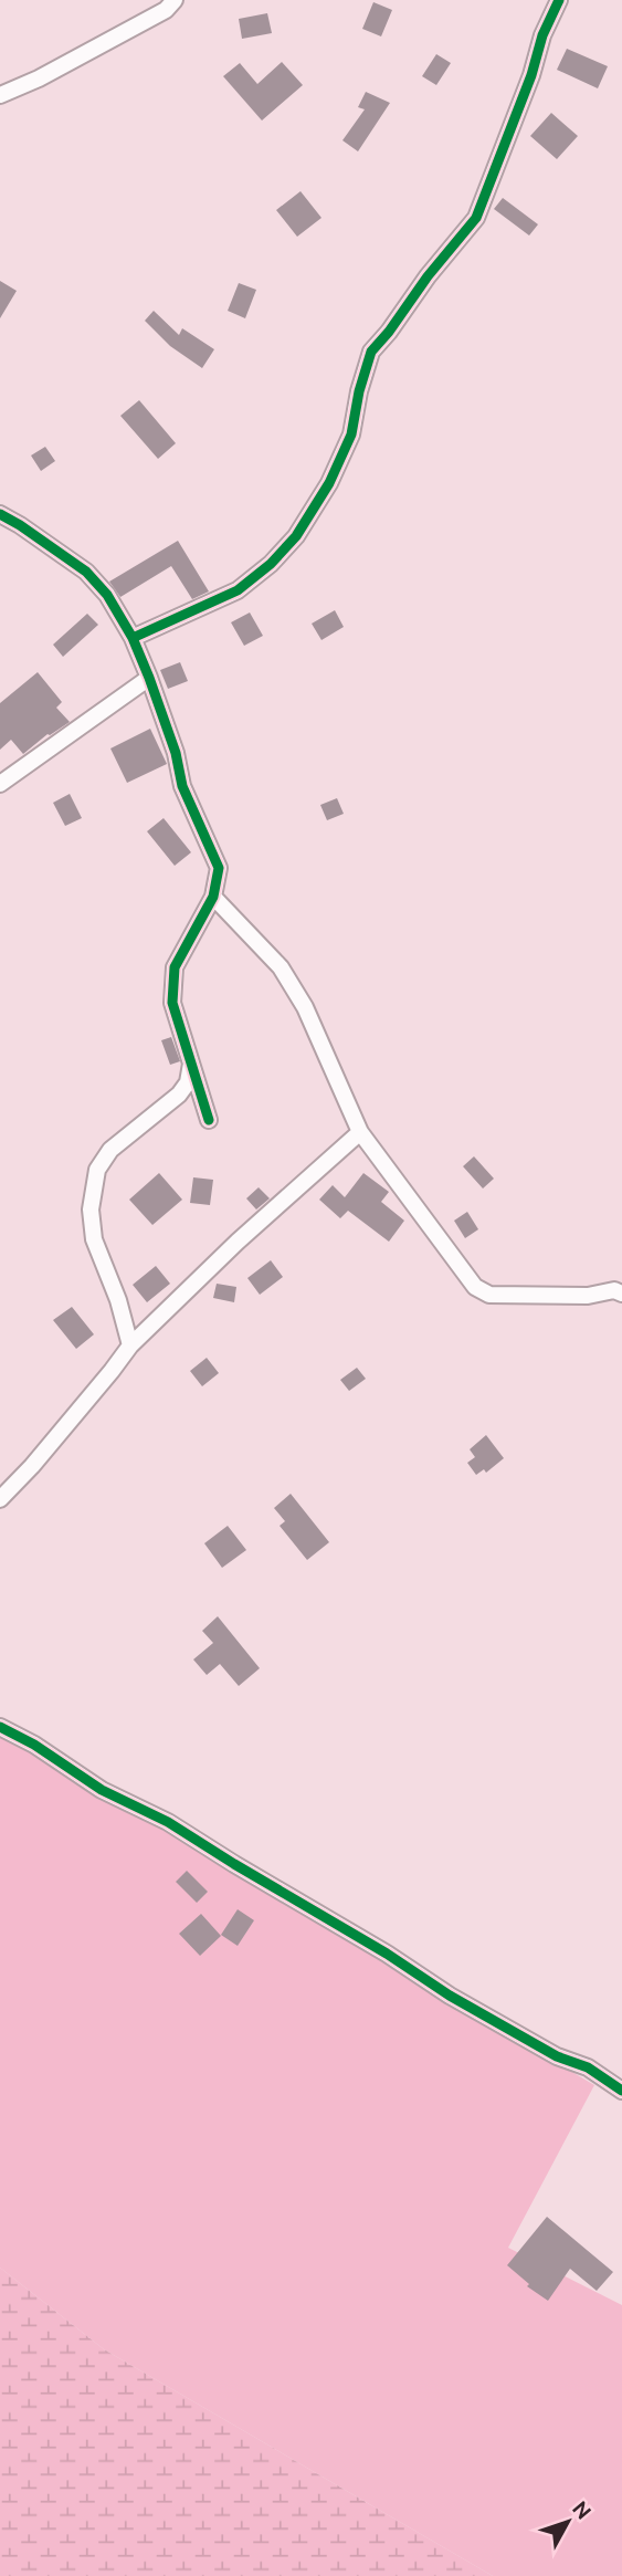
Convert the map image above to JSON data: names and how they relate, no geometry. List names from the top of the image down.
{
  "north": "top right"
}
